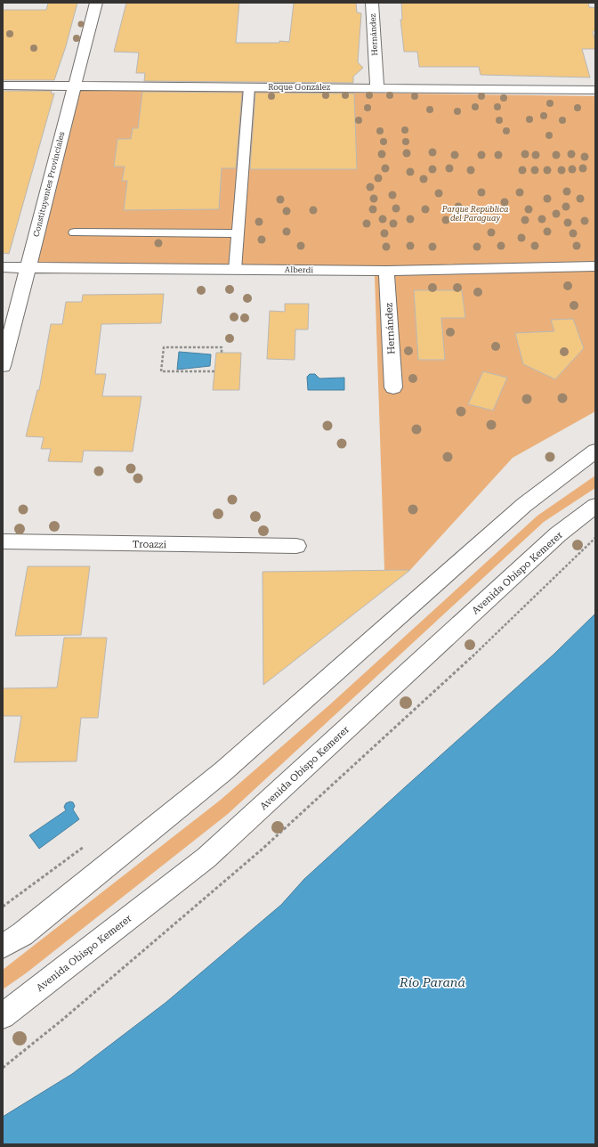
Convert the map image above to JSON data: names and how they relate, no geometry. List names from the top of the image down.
{
  "streets": {
    "street": [
      "Hernández",
      "Roque González",
      "Constituyentes Provinciales",
      "Alberdi",
      "Troazzi",
      "Avenida Obispo Kemerer"
    ]
  },
  "crossings": [
    ["Hernández", "Roque González"],
    ["Hernández", "Alberdi"],
    ["Roque González", "Constituyentes Provinciales"],
    ["Constituyentes Provinciales", "Alberdi"]
  ],
  "water": ["Río Paraná"],
  "parks": ["Parque República del Paraguay"]
}
